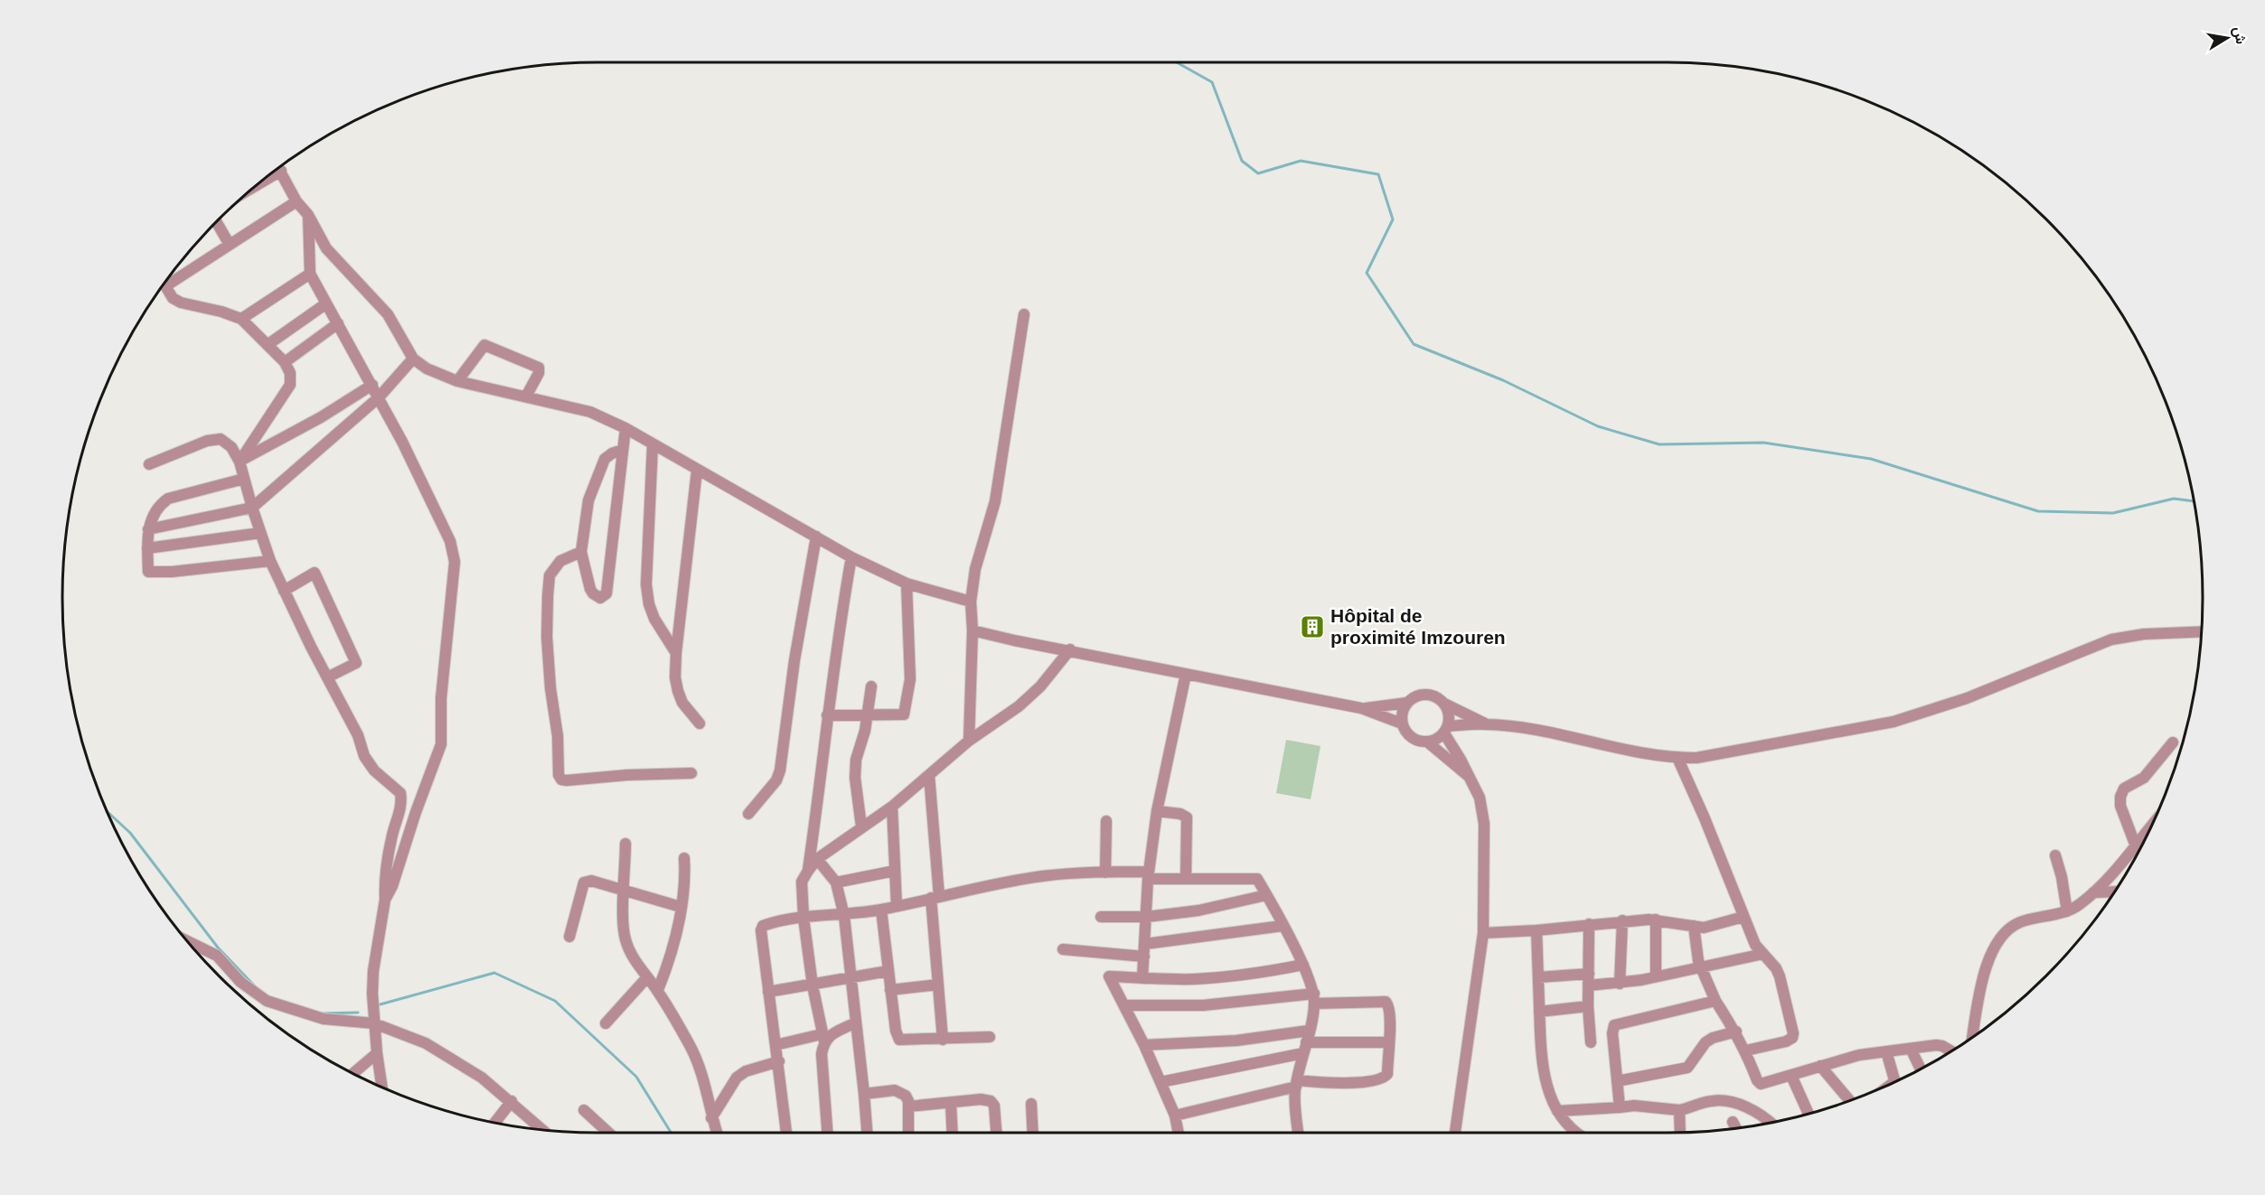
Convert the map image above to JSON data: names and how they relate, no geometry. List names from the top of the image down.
{
  "places": {
    "building": ["Hôpital de proximité Imzouren"]
  },
  "north": "right"
}
